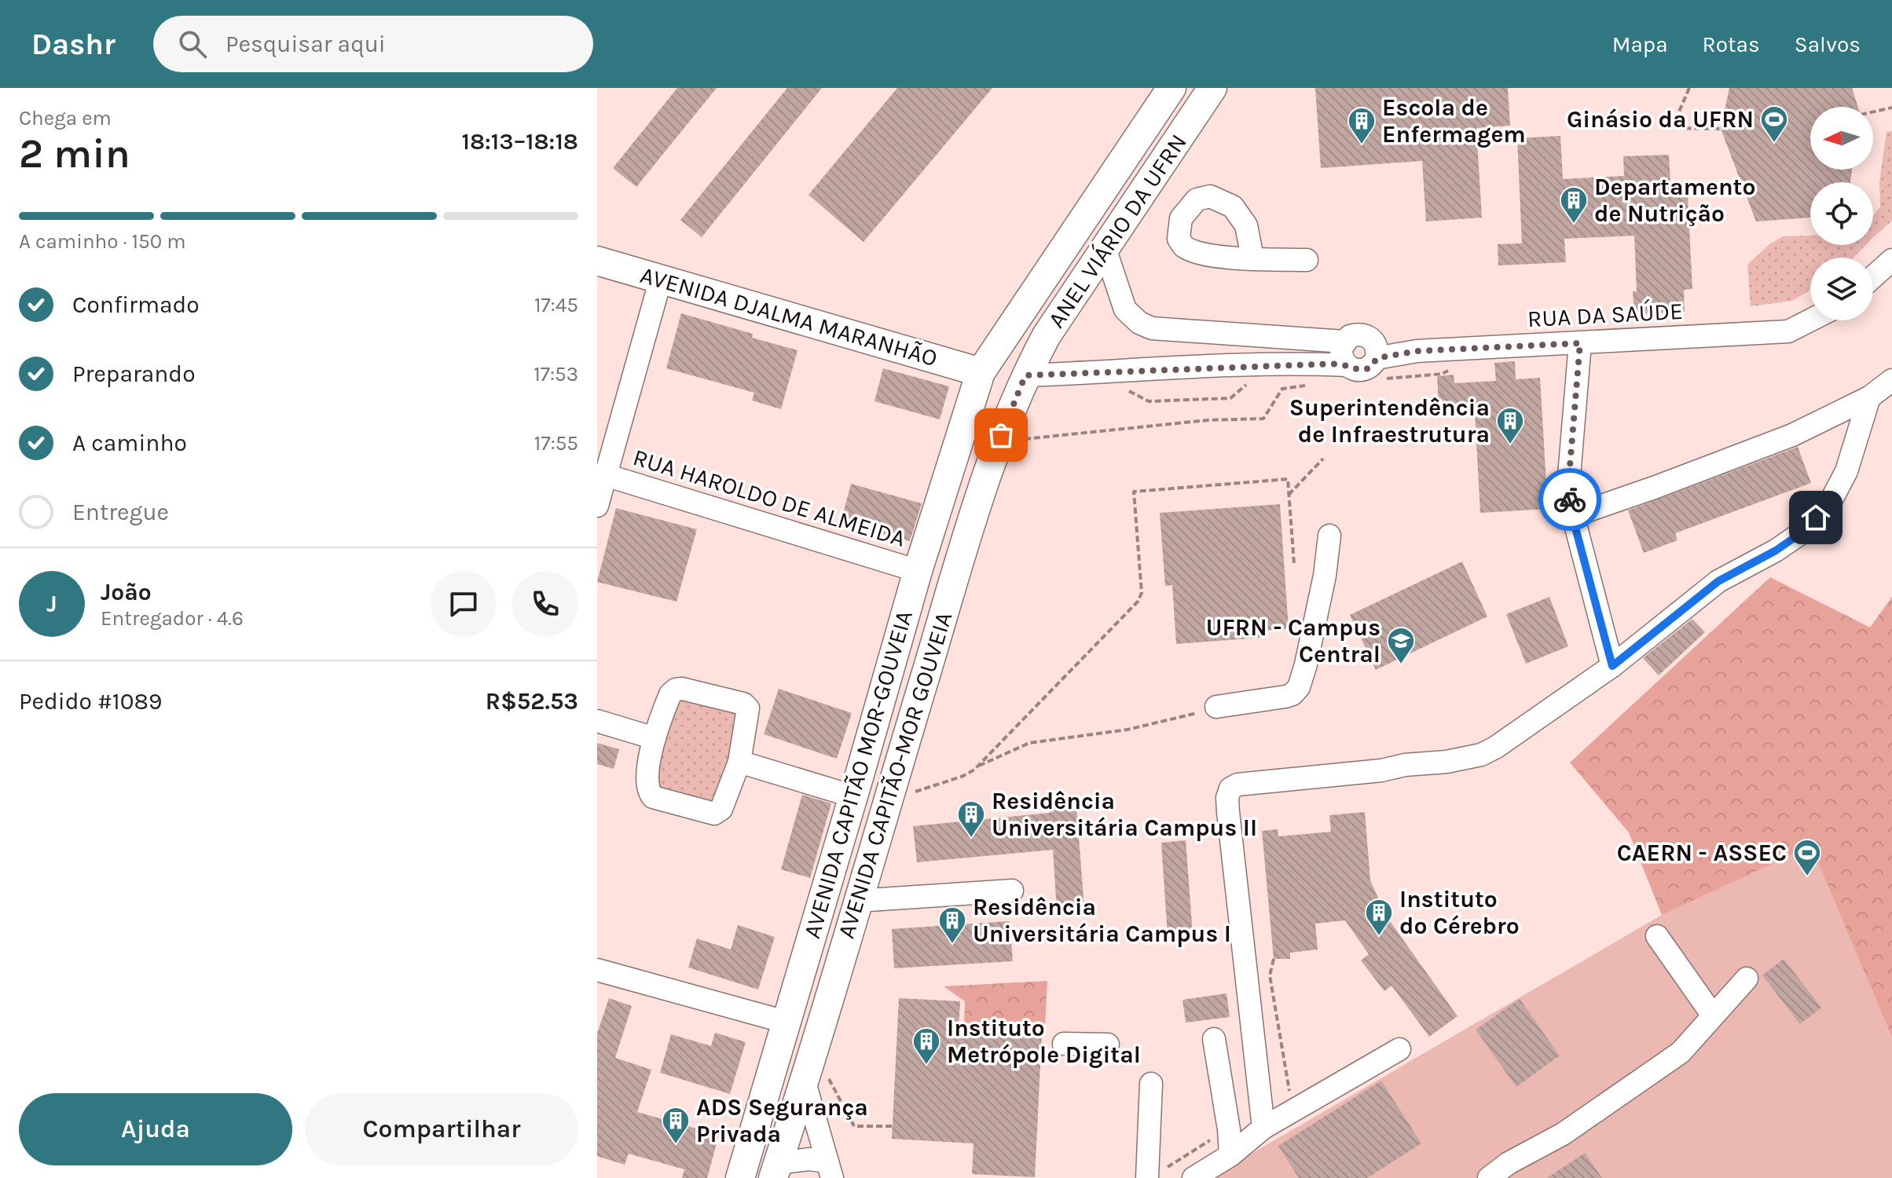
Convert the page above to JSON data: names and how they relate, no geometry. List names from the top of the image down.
{
  "streets": {
    "main road": [
      "ANEL VIÁRIO DA UFRN",
      "AVENIDA DJALMA MARANHÃO",
      "AVENIDA CAPITÃO MOR-GOUVEIA",
      "AVENIDA CAPITÃO-MOR GOUVEIA"
    ],
    "street": ["RUA DA SAÚDE", "RUA HAROLDO DE ALMEIDA"]
  },
  "crossings": [
    ["ANEL VIÁRIO DA UFRN", "RUA DA SAÚDE"],
    ["ANEL VIÁRIO DA UFRN", "AVENIDA DJALMA MARANHÃO"],
    ["ANEL VIÁRIO DA UFRN", "AVENIDA CAPITÃO MOR-GOUVEIA"],
    ["ANEL VIÁRIO DA UFRN", "AVENIDA CAPITÃO-MOR GOUVEIA"],
    ["RUA DA SAÚDE", "AVENIDA CAPITÃO-MOR GOUVEIA"],
    ["AVENIDA DJALMA MARANHÃO", "AVENIDA CAPITÃO MOR-GOUVEIA"],
    ["RUA HAROLDO DE ALMEIDA", "AVENIDA CAPITÃO MOR-GOUVEIA"]
  ],
  "places": {
    "sports": ["Ginásio da UFRN", "CAERN - ASSEC"],
    "building": [
      "Escola de Enfermagem",
      "Departamento de Nutrição",
      "Superintendência de Infraestrutura",
      "Residência Universitária Campus II",
      "Instituto do Cérebro",
      "Residência Universitária Campus I",
      "Instituto Metrópole Digital",
      "ADS Segurança Privada"
    ],
    "school or university": ["UFRN - Campus Central"]
  },
  "north": "left",
  "page": {
    "header": "Dashr",
    "search": "Pesquisar aqui",
    "nav": ["Mapa", "Rotas", "Salvos"],
    "heading": ["2 min", "Chega em", "18:13–18:18"],
    "panel": [
      "João",
      "Entregador · 4.6",
      "Pedido #1089",
      "R$52.53"
    ],
    "bar": "A caminho · 150 m",
    "list": [
      ["Confirmado", "17:45"],
      ["Preparando", "17:53"],
      ["A caminho", "17:55"],
      "Entregue"
    ],
    "round": "J",
    "buttons": ["Ajuda", "Compartilhar"]
  }
}
